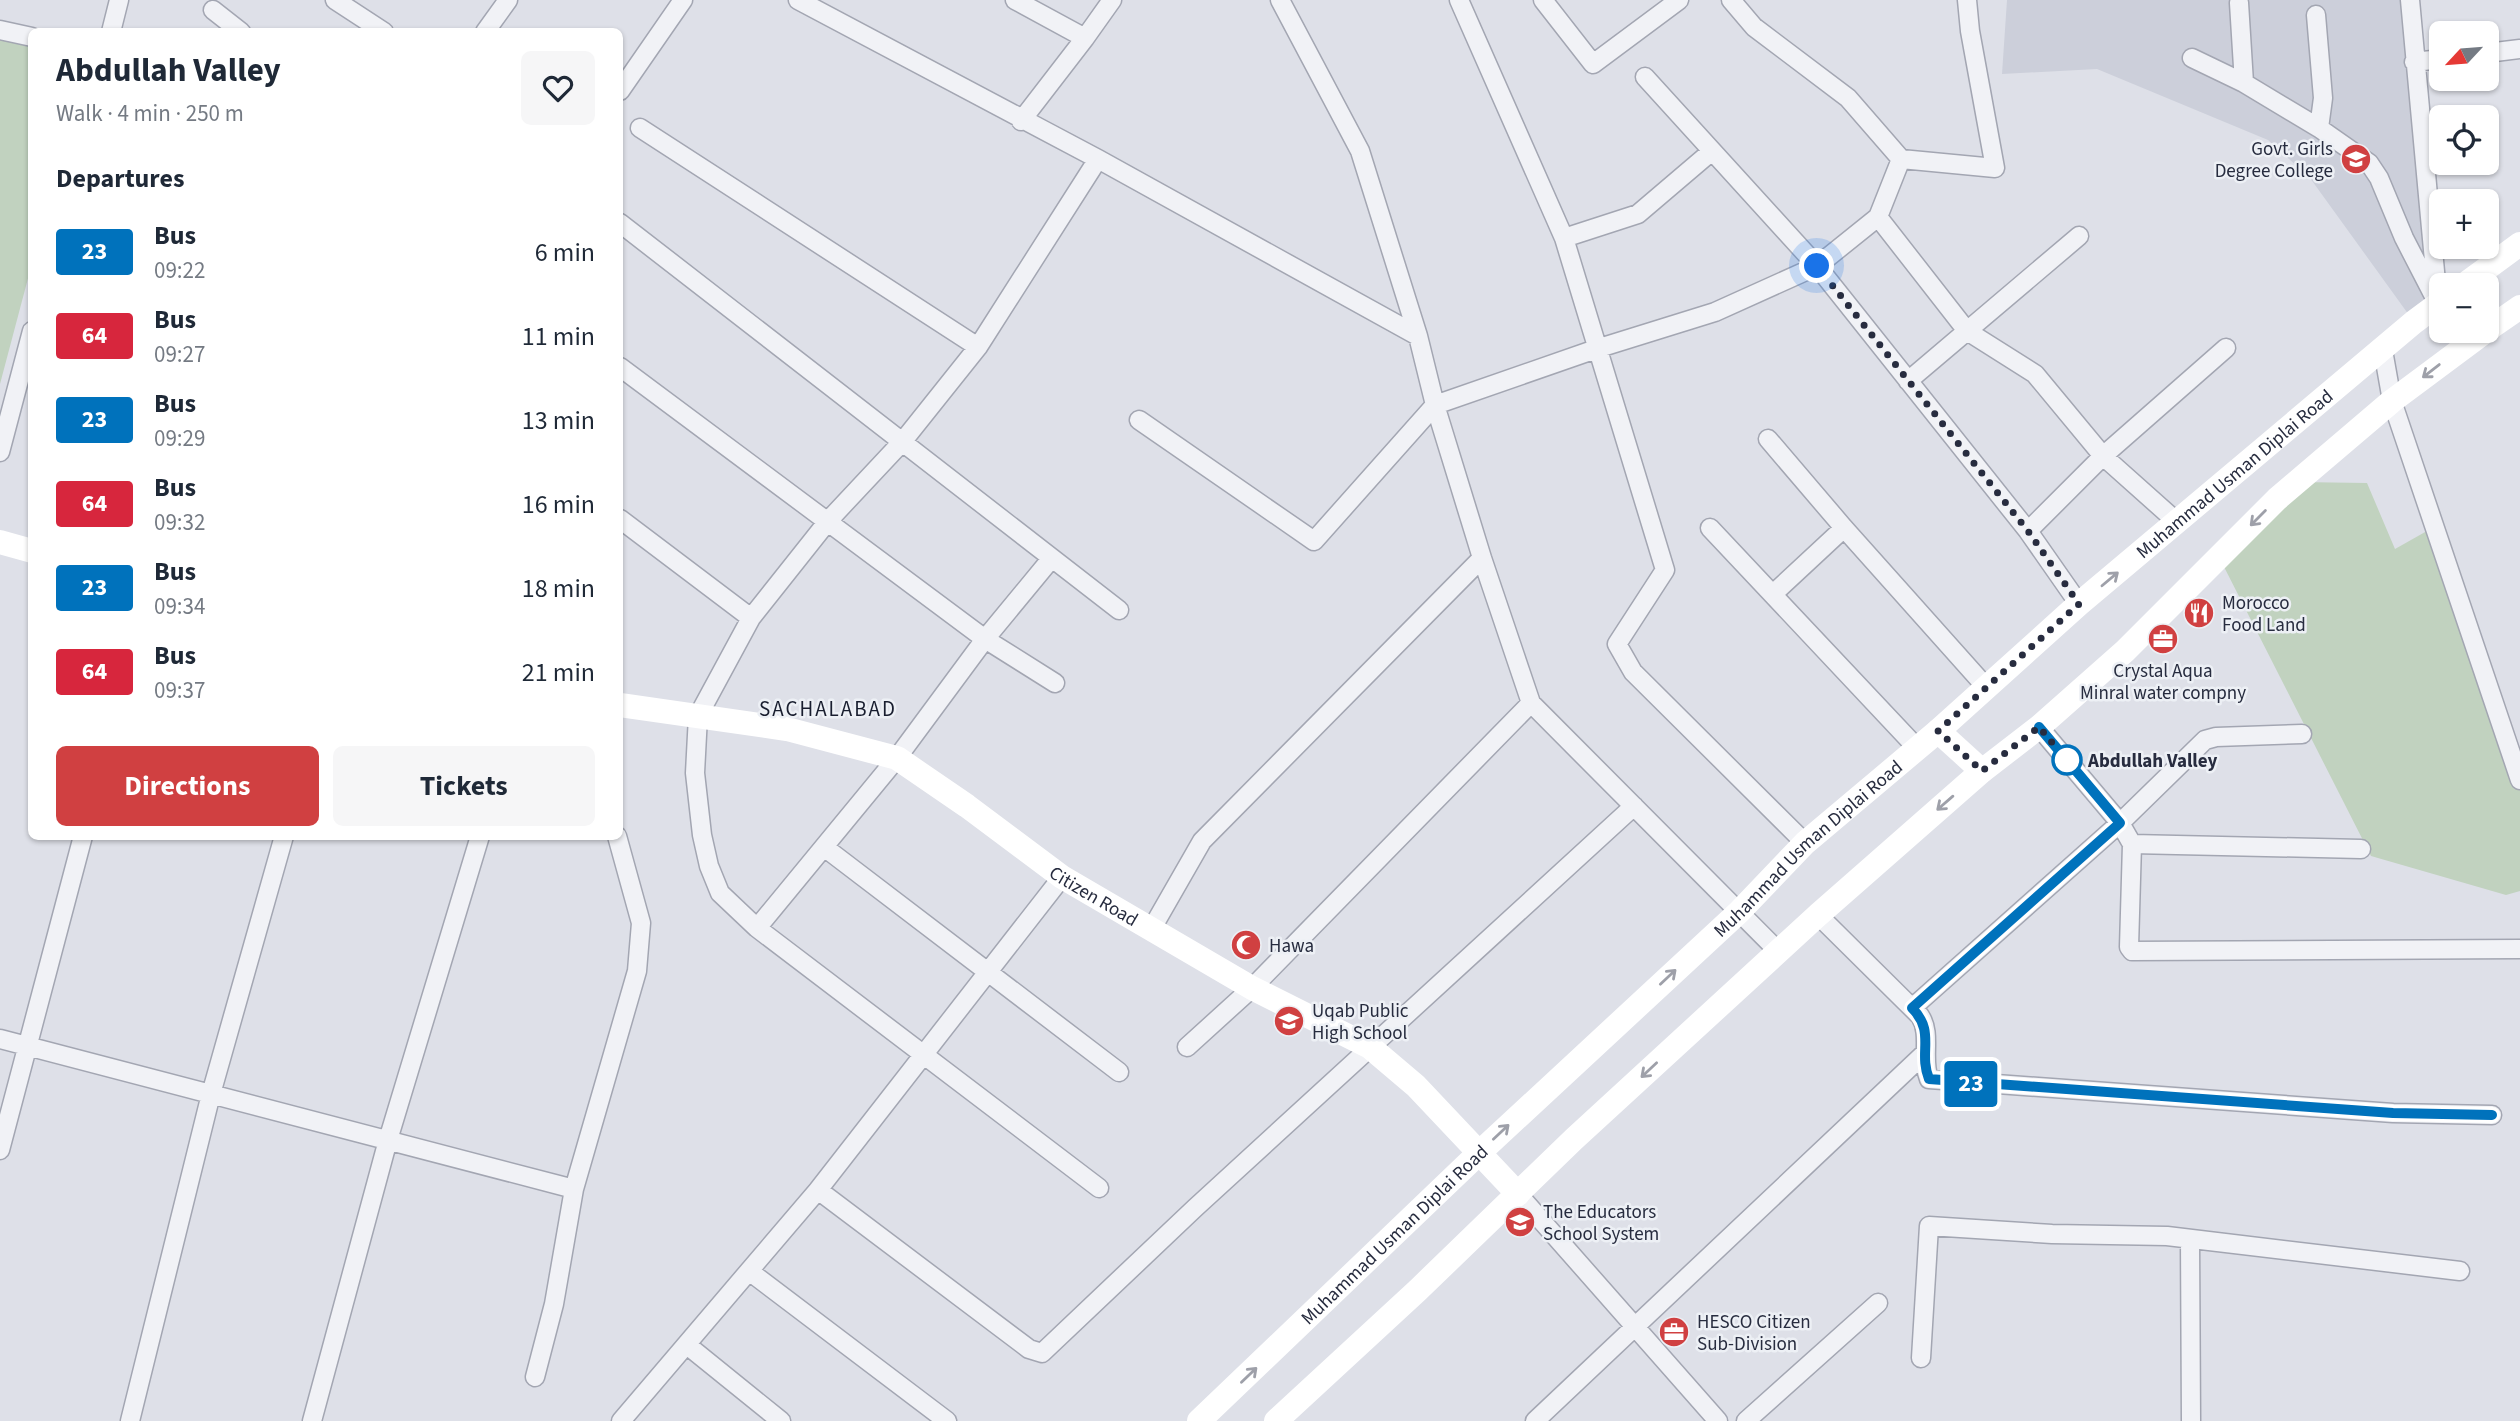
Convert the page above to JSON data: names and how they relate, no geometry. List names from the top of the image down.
{
  "streets": {
    "street": ["Muhammad Usman Diplai Road", "Citizen Road"]
  },
  "crossings": [
    ["Muhammad Usman Diplai Road", "Citizen Road"]
  ],
  "districts": ["SACHALABAD"],
  "places": {
    "school or university": ["Govt. Girls Degree College", "Uqab Public High School", "The Educators School System"],
    "restaurant": ["Morocco Food Land"],
    "office": ["Crystal Aqua Minral water compny", "HESCO Citizen Sub-Division"],
    "other": ["Abdullah Valley"],
    "mosque": ["Hawa"]
  },
  "lines": ["bus line 23"],
  "north": "bottom left",
  "page": {
    "on_map": "23",
    "map_buttons": ["+", "−"],
    "heading": [
      ["Abdullah Valley", "Walk · 4 min · 250 m"],
      "Departures"
    ],
    "list": [
      {
        "mark": "23",
        "name": "Bus",
        "note": "09:22",
        "value": "6 min"
      },
      {
        "mark": "64",
        "name": "Bus",
        "note": "09:27",
        "value": "11 min"
      },
      {
        "mark": "23",
        "name": "Bus",
        "note": "09:29",
        "value": "13 min"
      },
      {
        "mark": "64",
        "name": "Bus",
        "note": "09:32",
        "value": "16 min"
      },
      {
        "mark": "23",
        "name": "Bus",
        "note": "09:34",
        "value": "18 min"
      },
      {
        "mark": "64",
        "name": "Bus",
        "note": "09:37",
        "value": "21 min"
      }
    ],
    "buttons": ["Directions", "Tickets"]
  }
}
